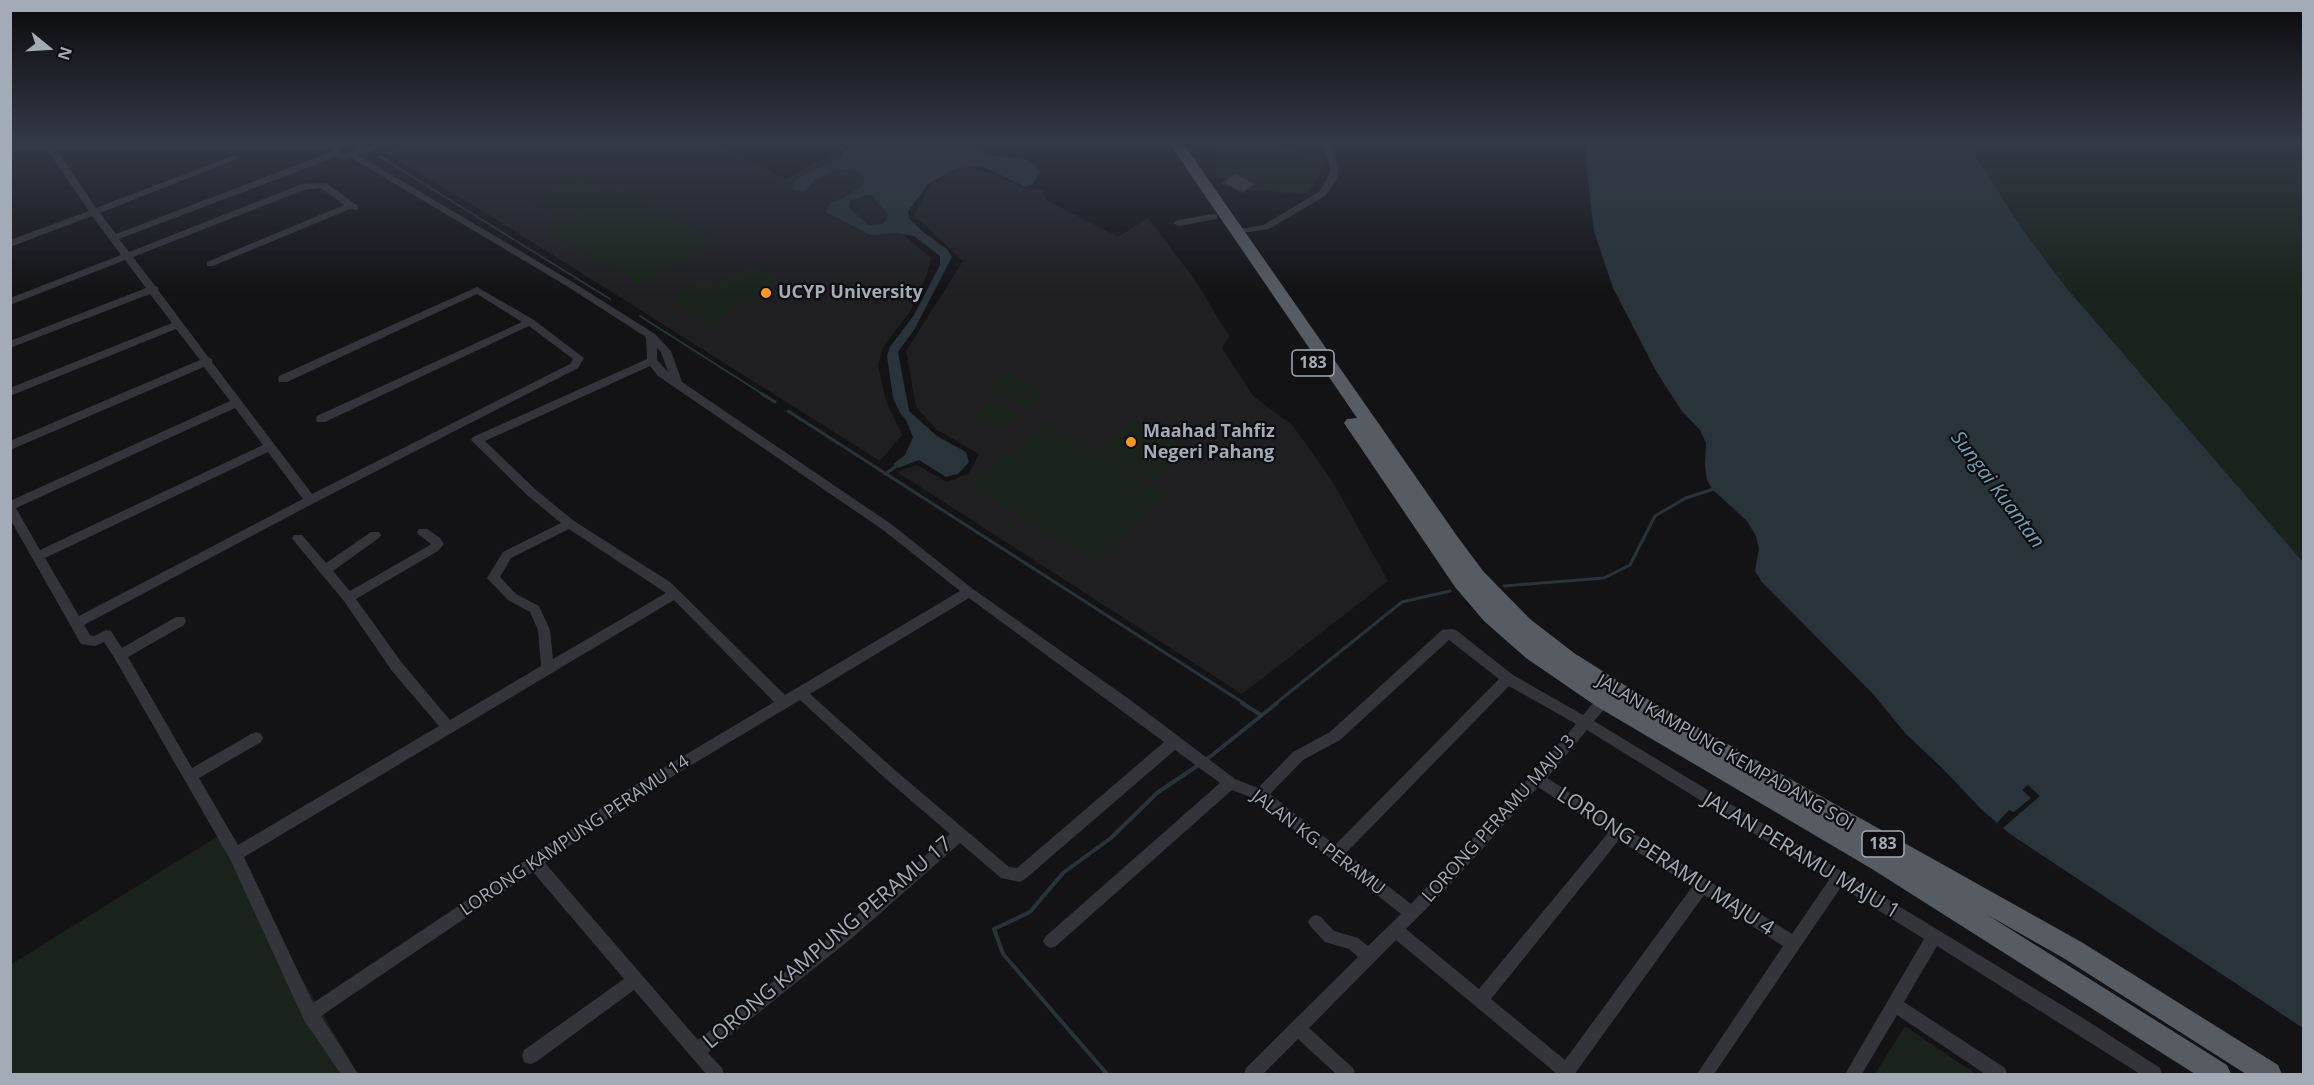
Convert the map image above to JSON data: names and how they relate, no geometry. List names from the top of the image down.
{
  "streets": {
    "highway": ["183", "JALAN KAMPUNG KEMPADANG SOI"],
    "street": [
      "LORONG PERAMU MAJU 3",
      "LORONG KAMPUNG PERAMU 14",
      "JALAN KG. PERAMU",
      "JALAN PERAMU MAJU 1",
      "LORONG PERAMU MAJU 4",
      "LORONG KAMPUNG PERAMU 17"
    ]
  },
  "crossings": [
    ["183", "JALAN KAMPUNG KEMPADANG SOI"],
    ["JALAN KAMPUNG KEMPADANG SOI", "LORONG PERAMU MAJU 3"],
    ["LORONG PERAMU MAJU 3", "JALAN KG. PERAMU"],
    ["LORONG PERAMU MAJU 3", "JALAN PERAMU MAJU 1"],
    ["LORONG PERAMU MAJU 3", "LORONG PERAMU MAJU 4"],
    ["LORONG KAMPUNG PERAMU 14", "JALAN KG. PERAMU"],
    ["JALAN KG. PERAMU", "JALAN PERAMU MAJU 1"]
  ],
  "water": ["Sungai Kuantan"],
  "places": ["UCYP University", "Maahad Tahfiz Negeri Pahang"],
  "north": "right"
}
